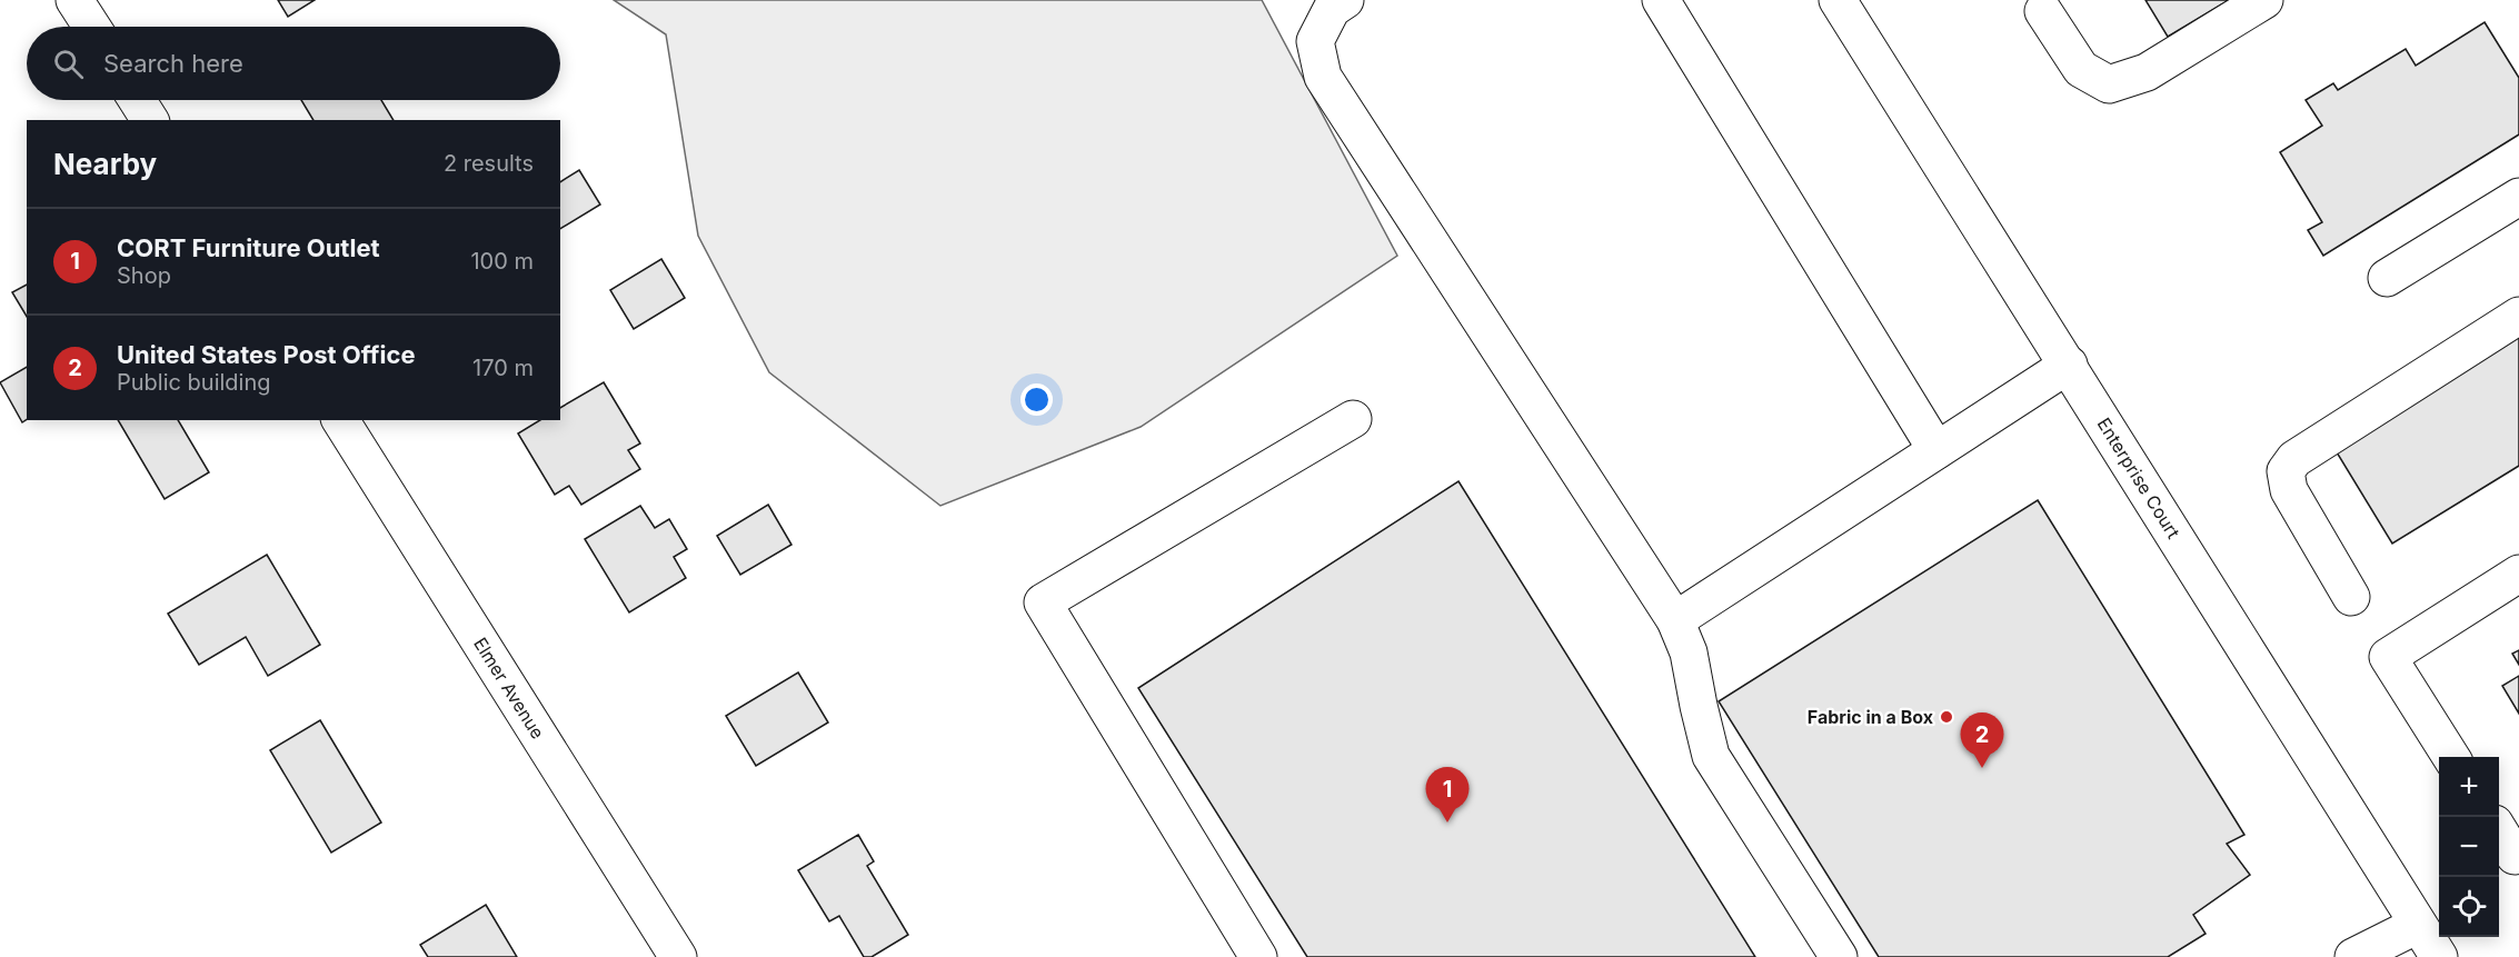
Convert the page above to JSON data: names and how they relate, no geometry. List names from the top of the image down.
{
  "streets": {
    "street": ["Enterprise Court", "Elmer Avenue"]
  },
  "places": ["Fabric in a Box"],
  "page": {
    "search": "Search here",
    "heading": ["Nearby", "2 results"],
    "list": [
      {
        "mark": "1",
        "name": "CORT Furniture Outlet",
        "note": "Shop",
        "value": "100 m"
      },
      {
        "mark": "2",
        "name": "United States Post Office",
        "note": "Public building",
        "value": "170 m"
      }
    ],
    "pins": ["2", "1"],
    "map_buttons": ["+", "−"]
  }
}
